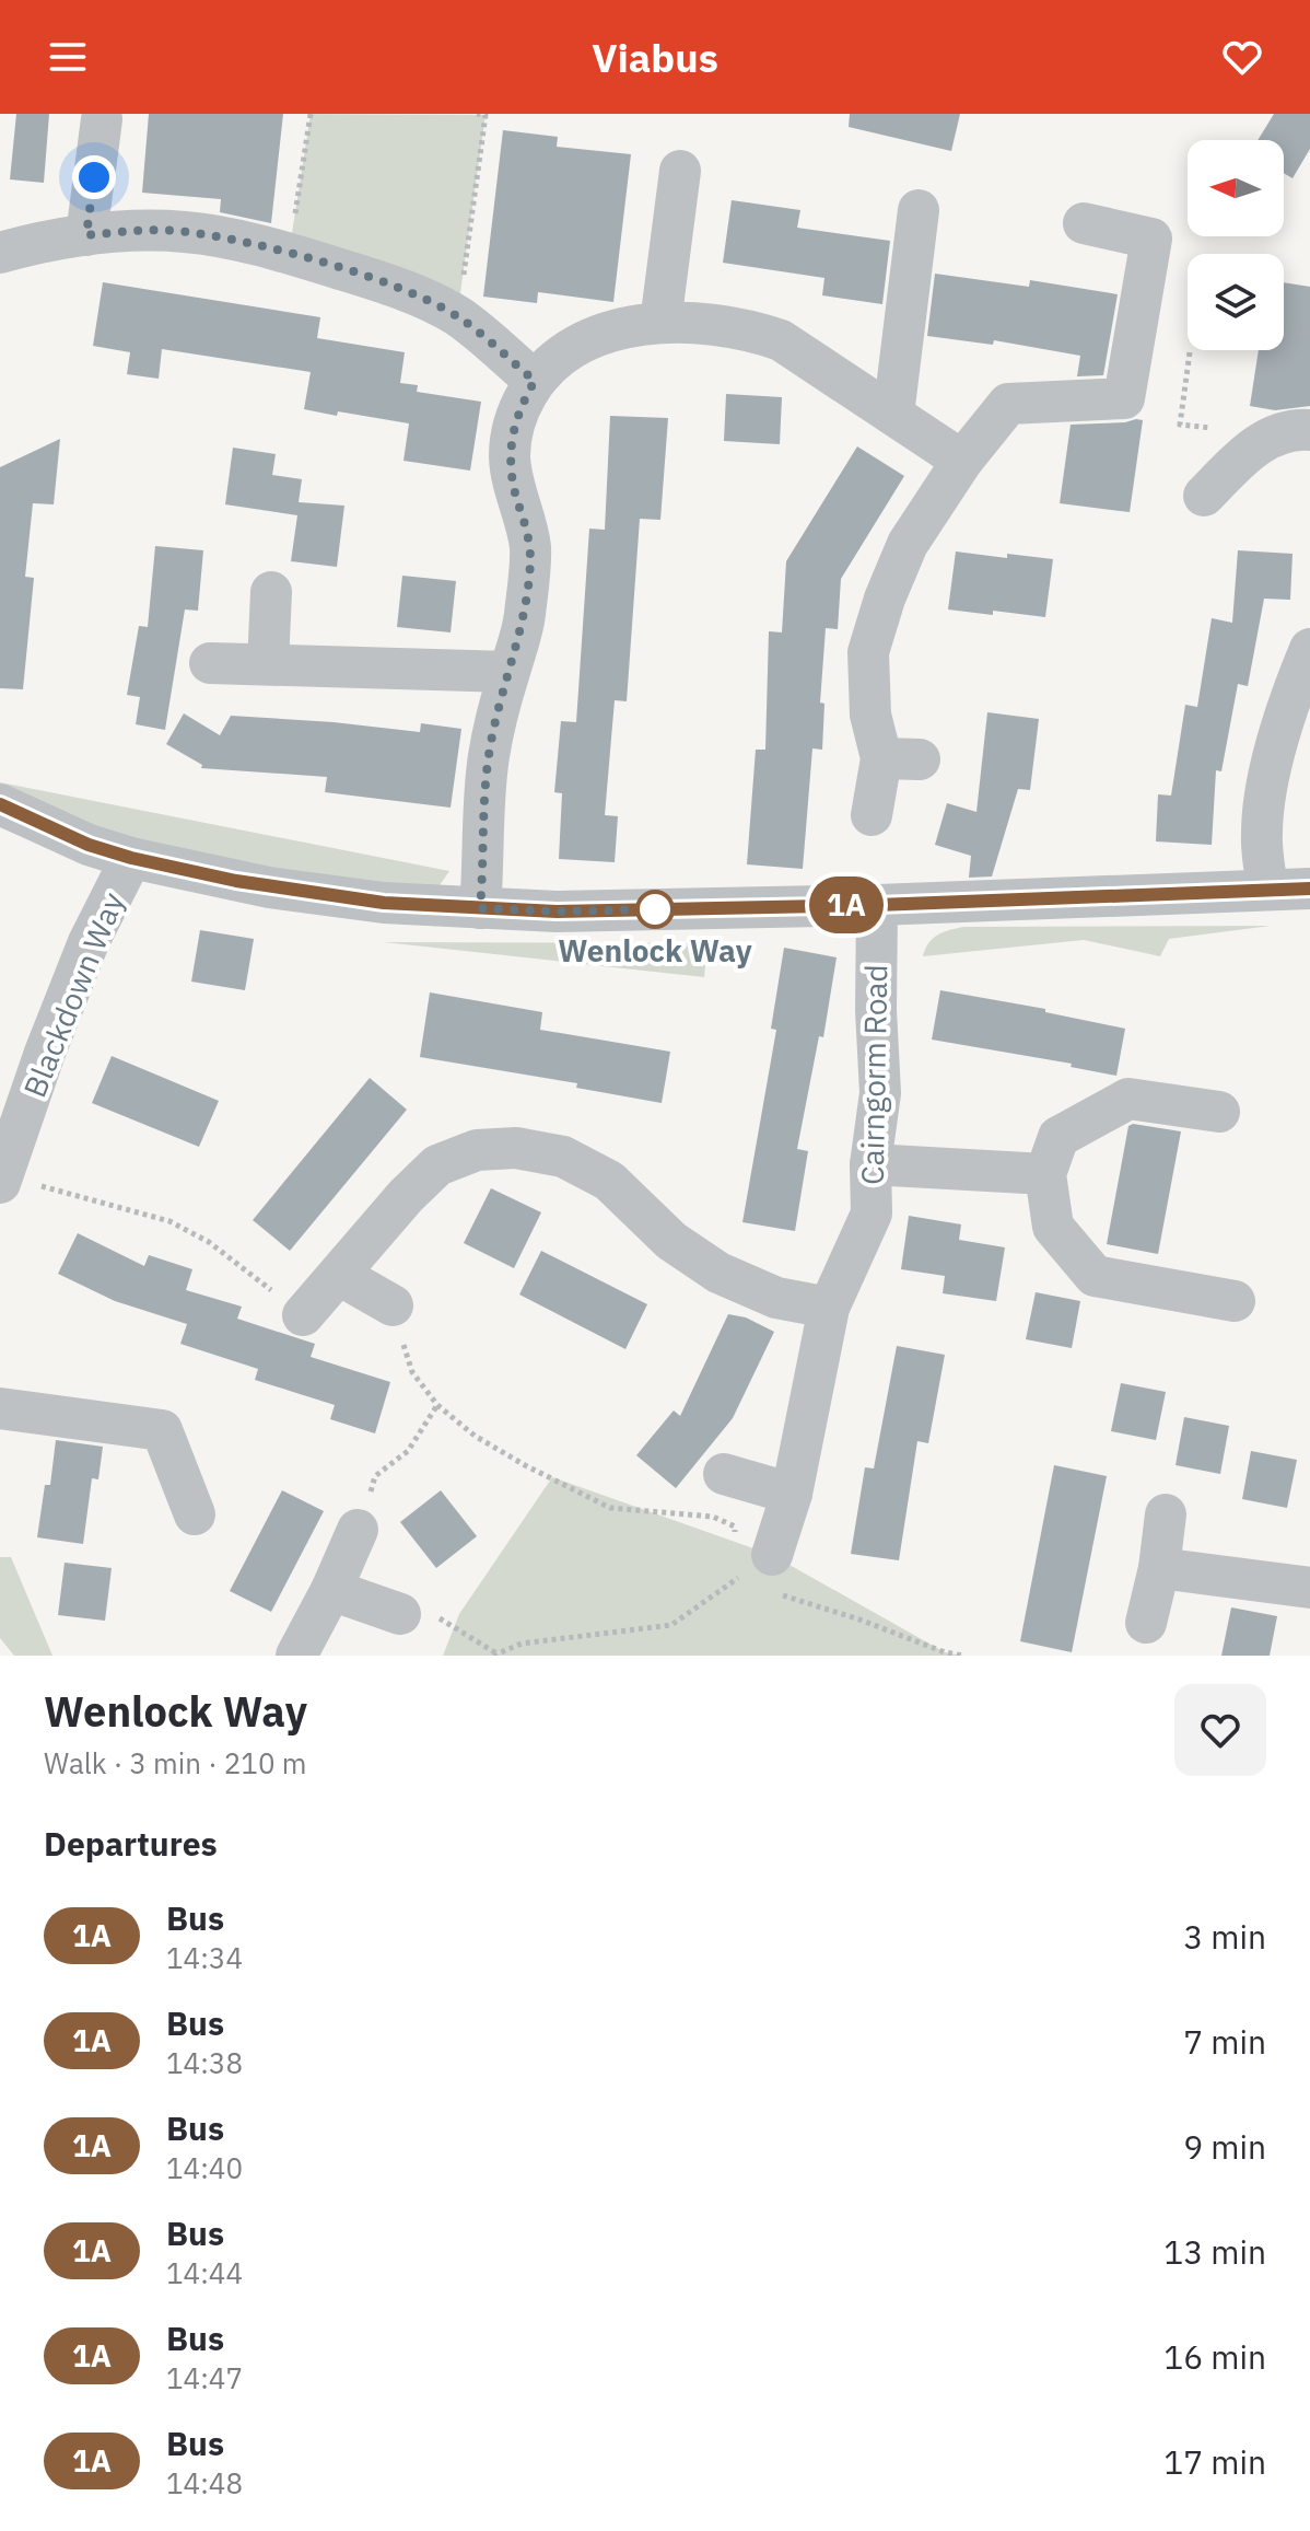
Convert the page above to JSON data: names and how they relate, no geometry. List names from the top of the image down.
{
  "streets": {
    "street": ["Blackdown Way", "Cairngorm Road"]
  },
  "places": ["Wenlock Way"],
  "lines": ["bus line 1A"],
  "north": "left",
  "page": {
    "header": "Viabus",
    "on_map": "1A",
    "heading": [
      ["Wenlock Way", "Walk · 3 min · 210 m"],
      "Departures"
    ],
    "list": [
      {
        "mark": "1A",
        "name": "Bus",
        "note": "14:34",
        "value": "3 min"
      },
      {
        "mark": "1A",
        "name": "Bus",
        "note": "14:38",
        "value": "7 min"
      },
      {
        "mark": "1A",
        "name": "Bus",
        "note": "14:40",
        "value": "9 min"
      },
      {
        "mark": "1A",
        "name": "Bus",
        "note": "14:44",
        "value": "13 min"
      },
      {
        "mark": "1A",
        "name": "Bus",
        "note": "14:47",
        "value": "16 min"
      },
      {
        "mark": "1A",
        "name": "Bus",
        "note": "14:48",
        "value": "17 min"
      }
    ]
  }
}
